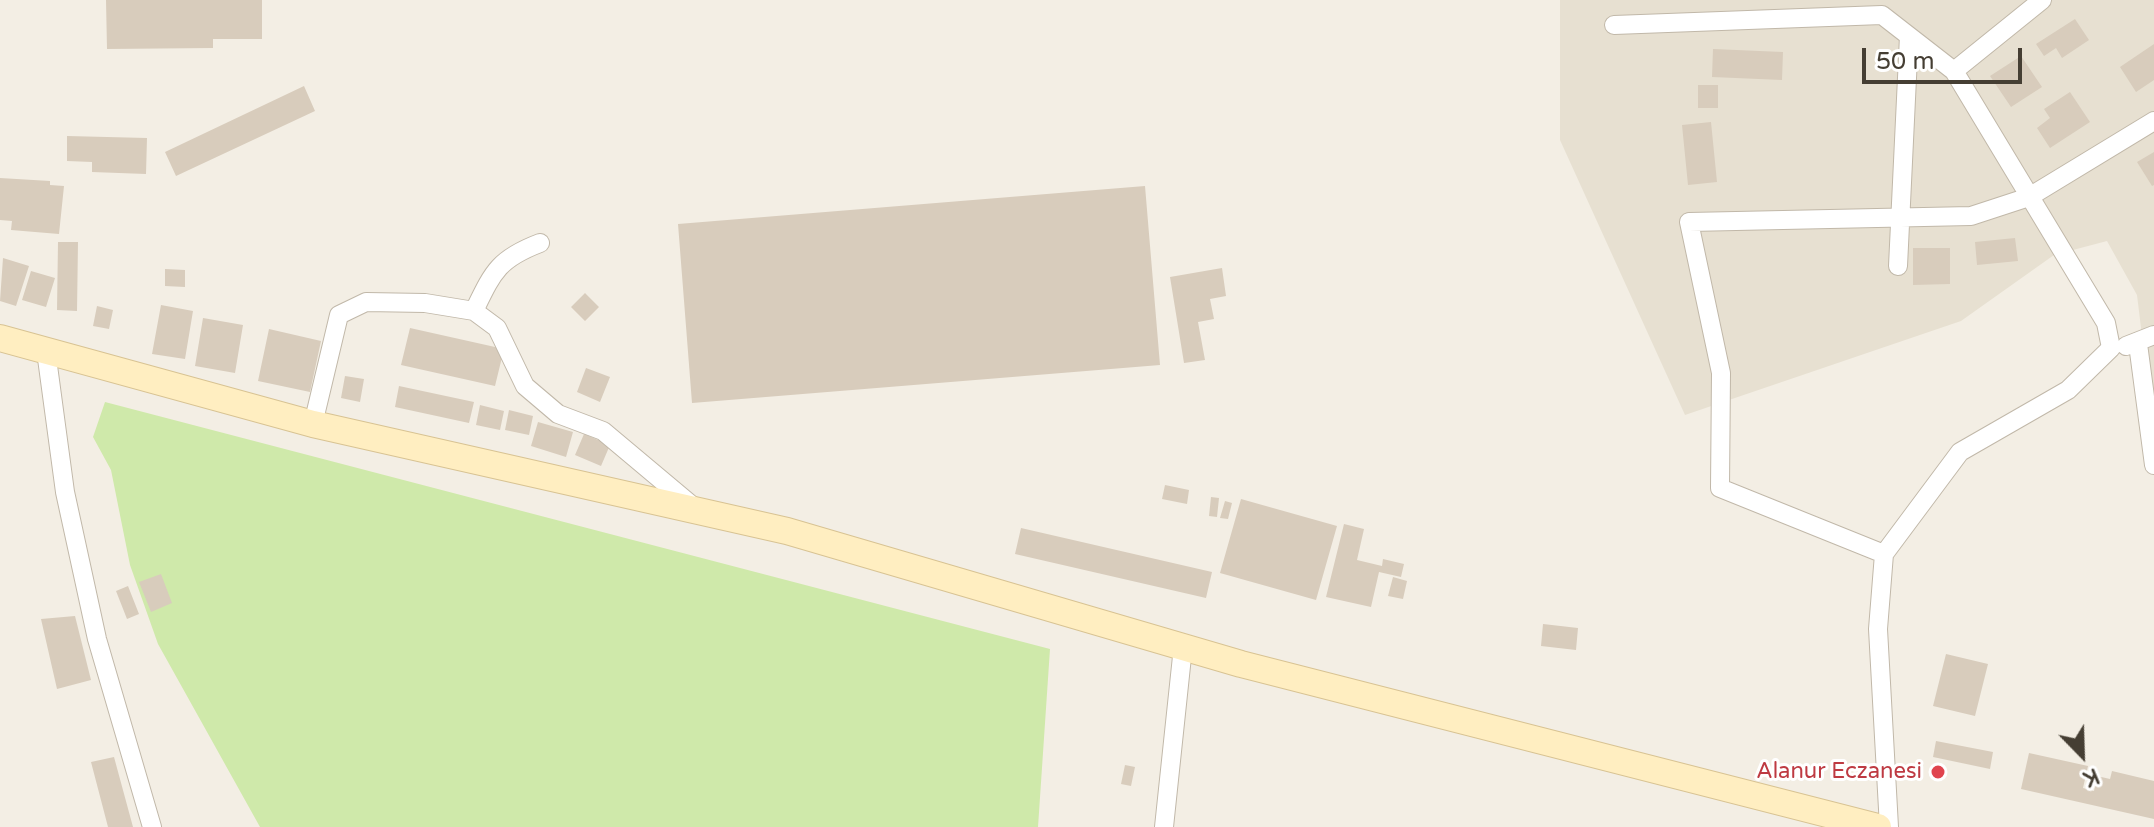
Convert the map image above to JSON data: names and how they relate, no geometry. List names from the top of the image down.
{
  "places": ["Alanur Eczanesi"],
  "scale_bar": "50 m",
  "north": "bottom right"
}
